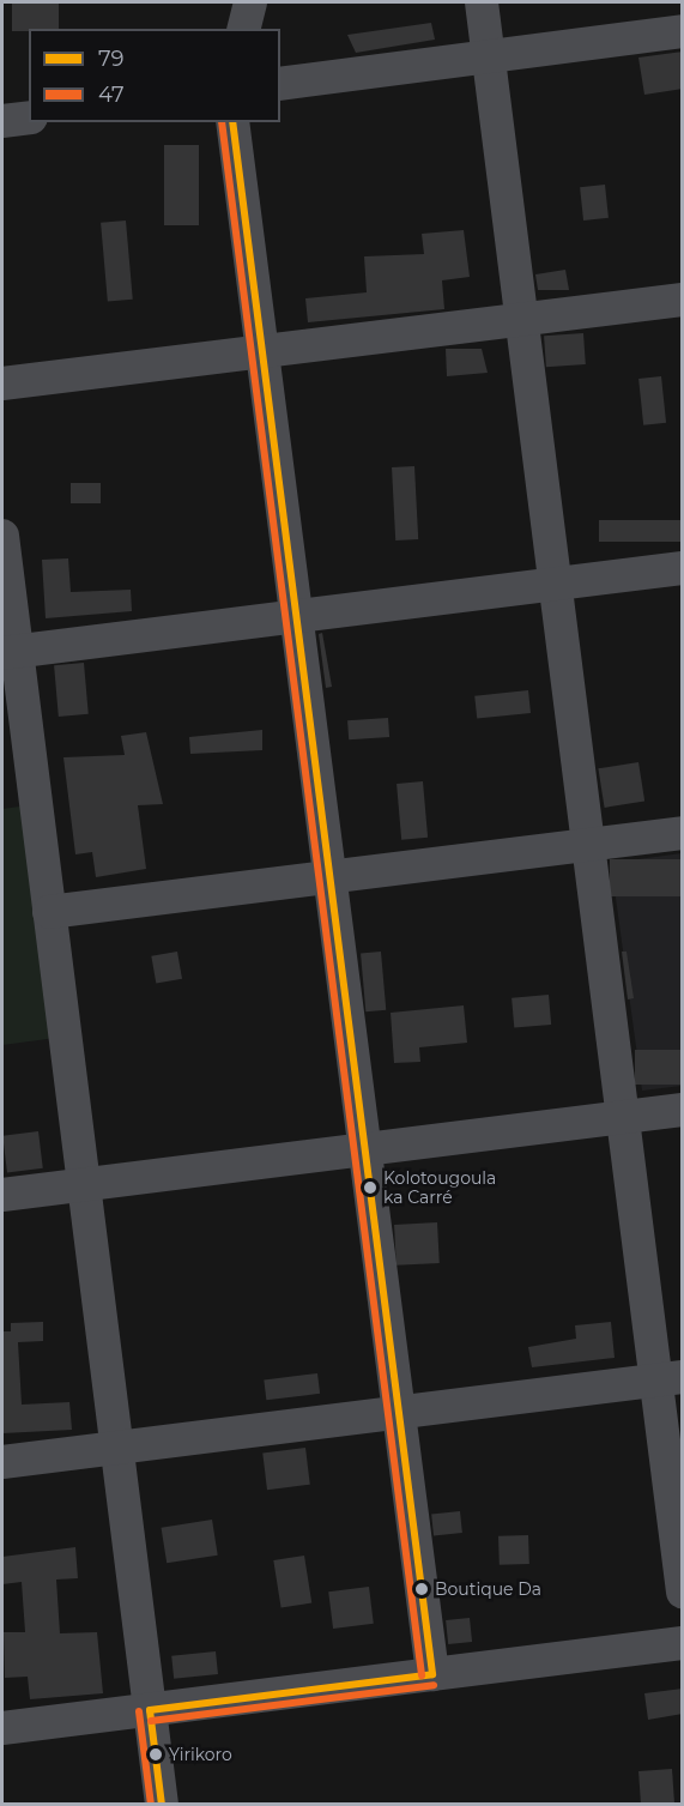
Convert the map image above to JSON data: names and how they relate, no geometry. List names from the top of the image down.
{
  "places": ["Kolotougoula ka Carré", "Boutique Da", "Yirikoro"],
  "lines": ["transit line 79", "transit line 47"],
  "legend": ["79", "47"]
}
